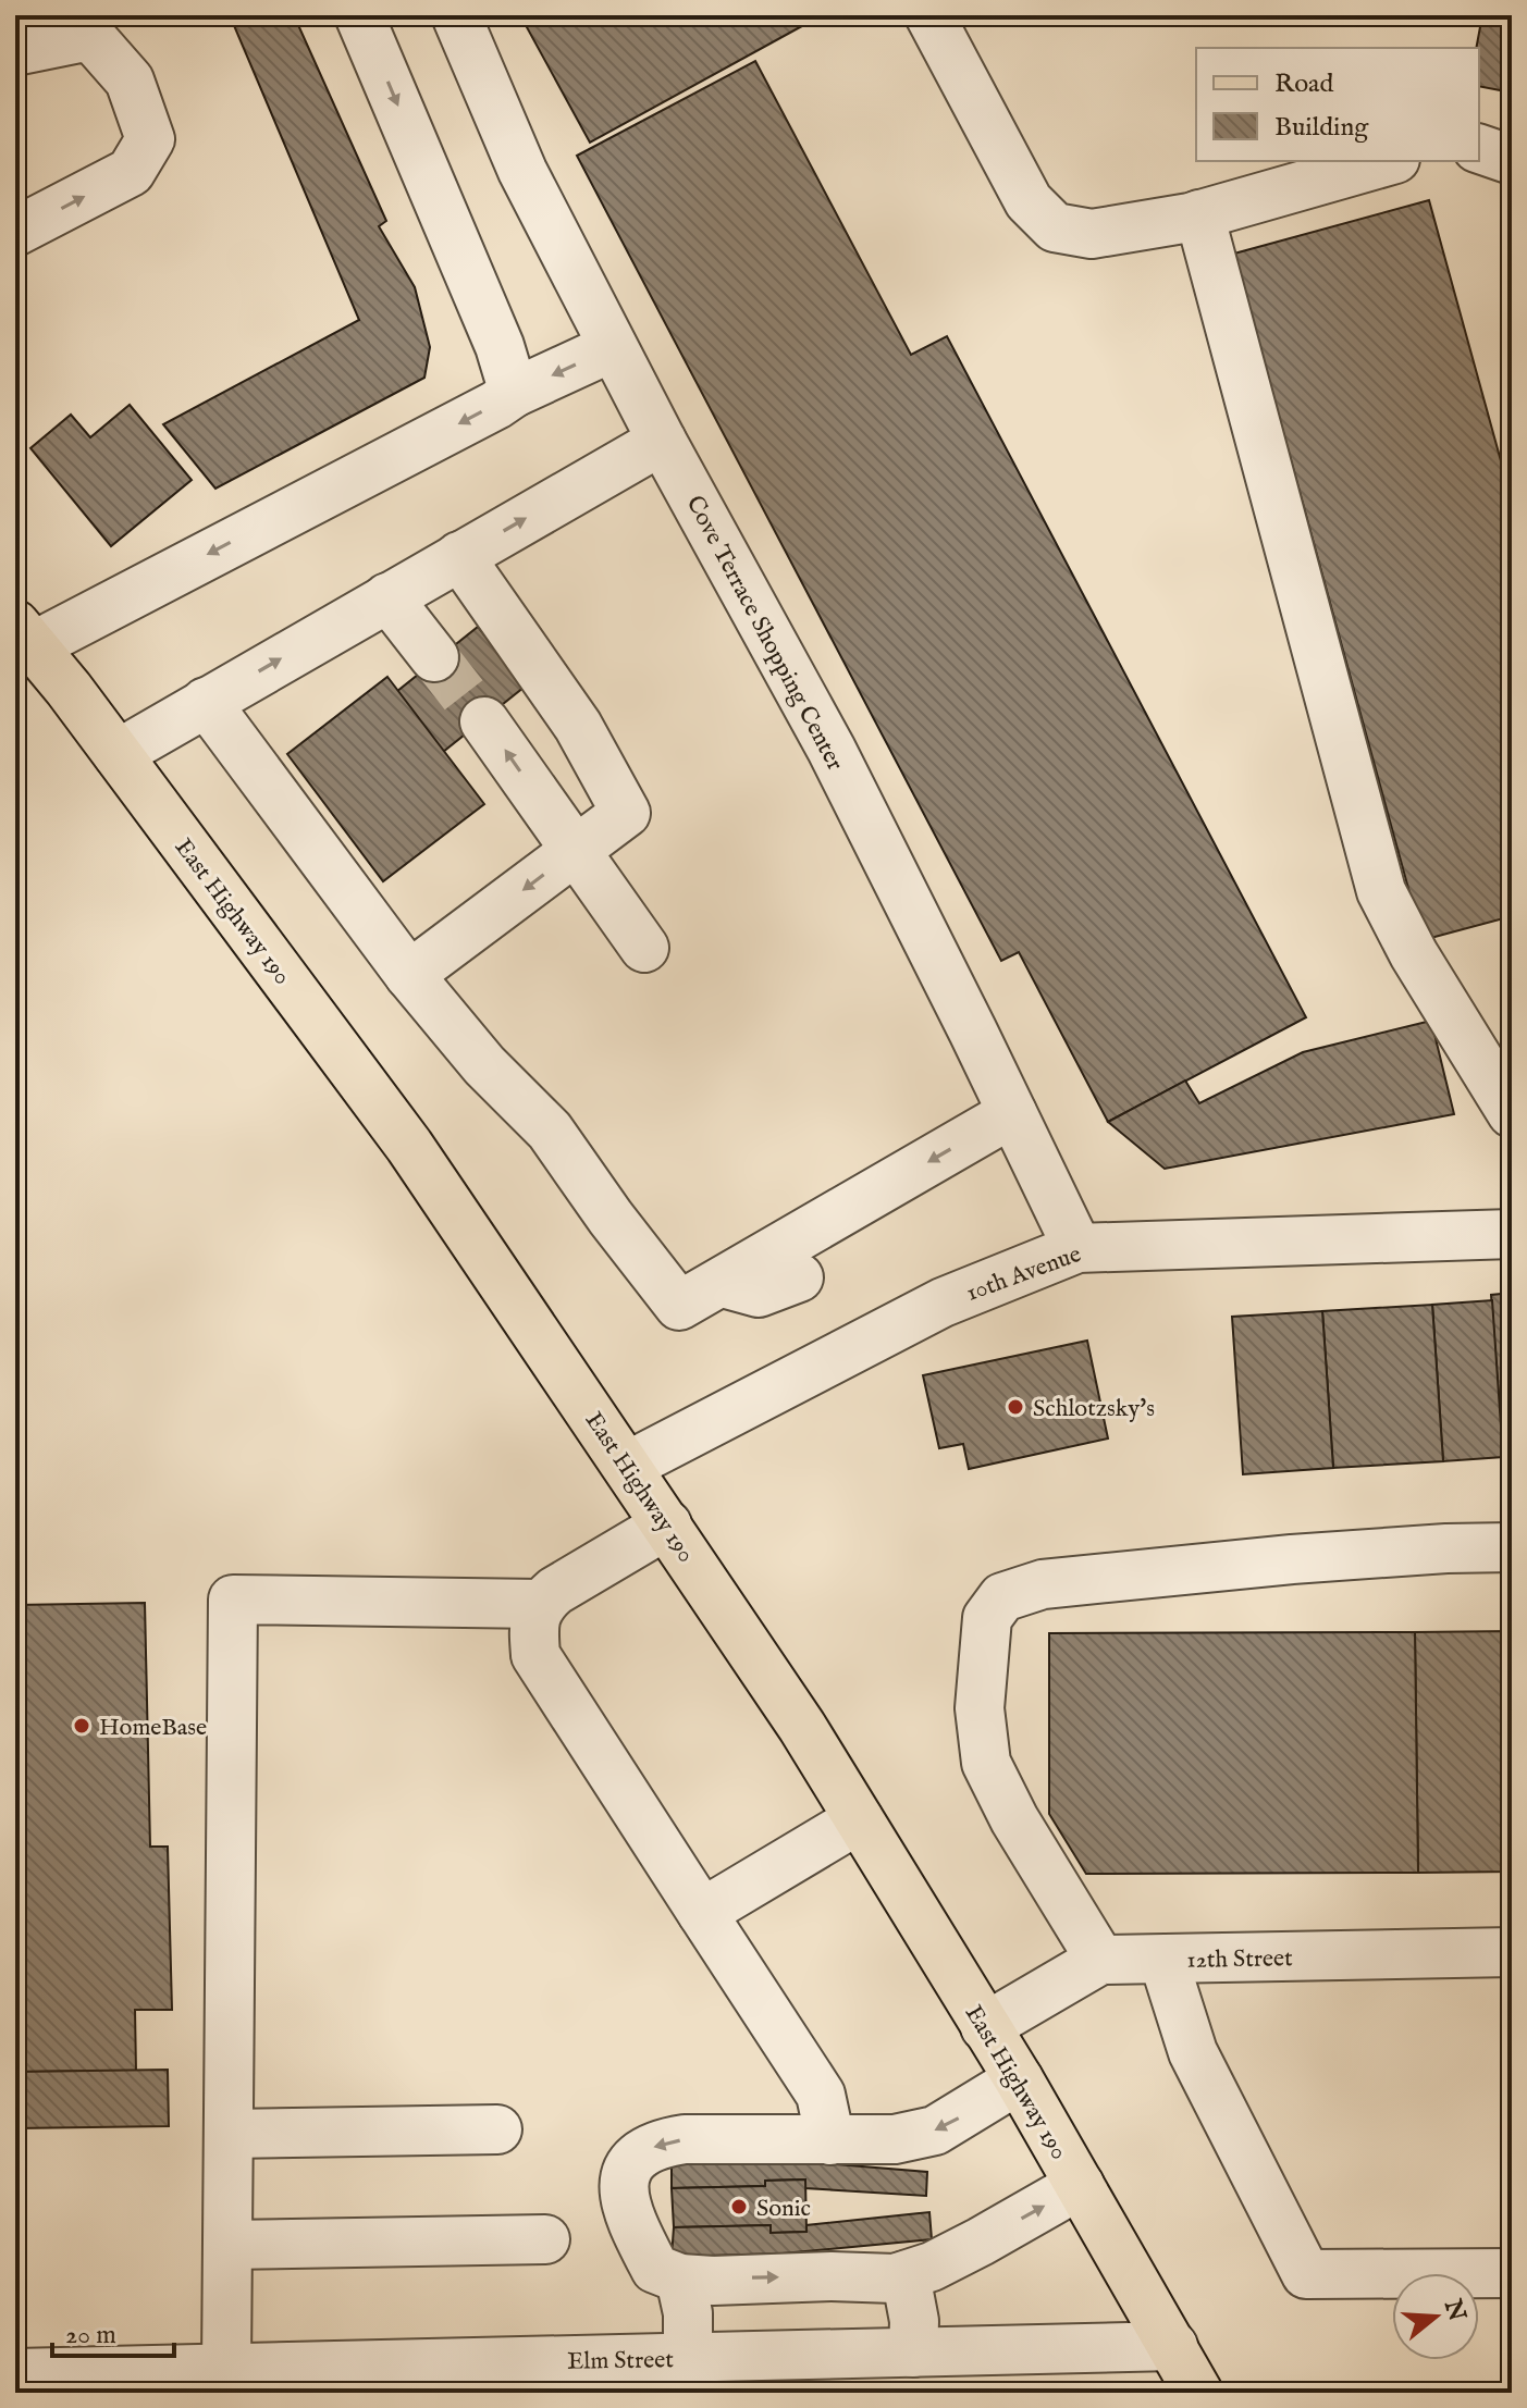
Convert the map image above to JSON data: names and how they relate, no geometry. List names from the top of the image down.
{
  "streets": {
    "main road": ["East Highway 190"],
    "street": [
      "Cove Terrace Shopping Center",
      "10th Avenue",
      "12th Street",
      "Elm Street"
    ]
  },
  "crossings": [
    ["Cove Terrace Shopping Center", "10th Avenue"],
    ["East Highway 190", "10th Avenue"],
    ["East Highway 190", "Elm Street"]
  ],
  "places": ["Schlotzsky's", "HomeBase", "Sonic"],
  "legend": ["Road", "Building"],
  "scale_bar": "20 m",
  "north": "right"
}
